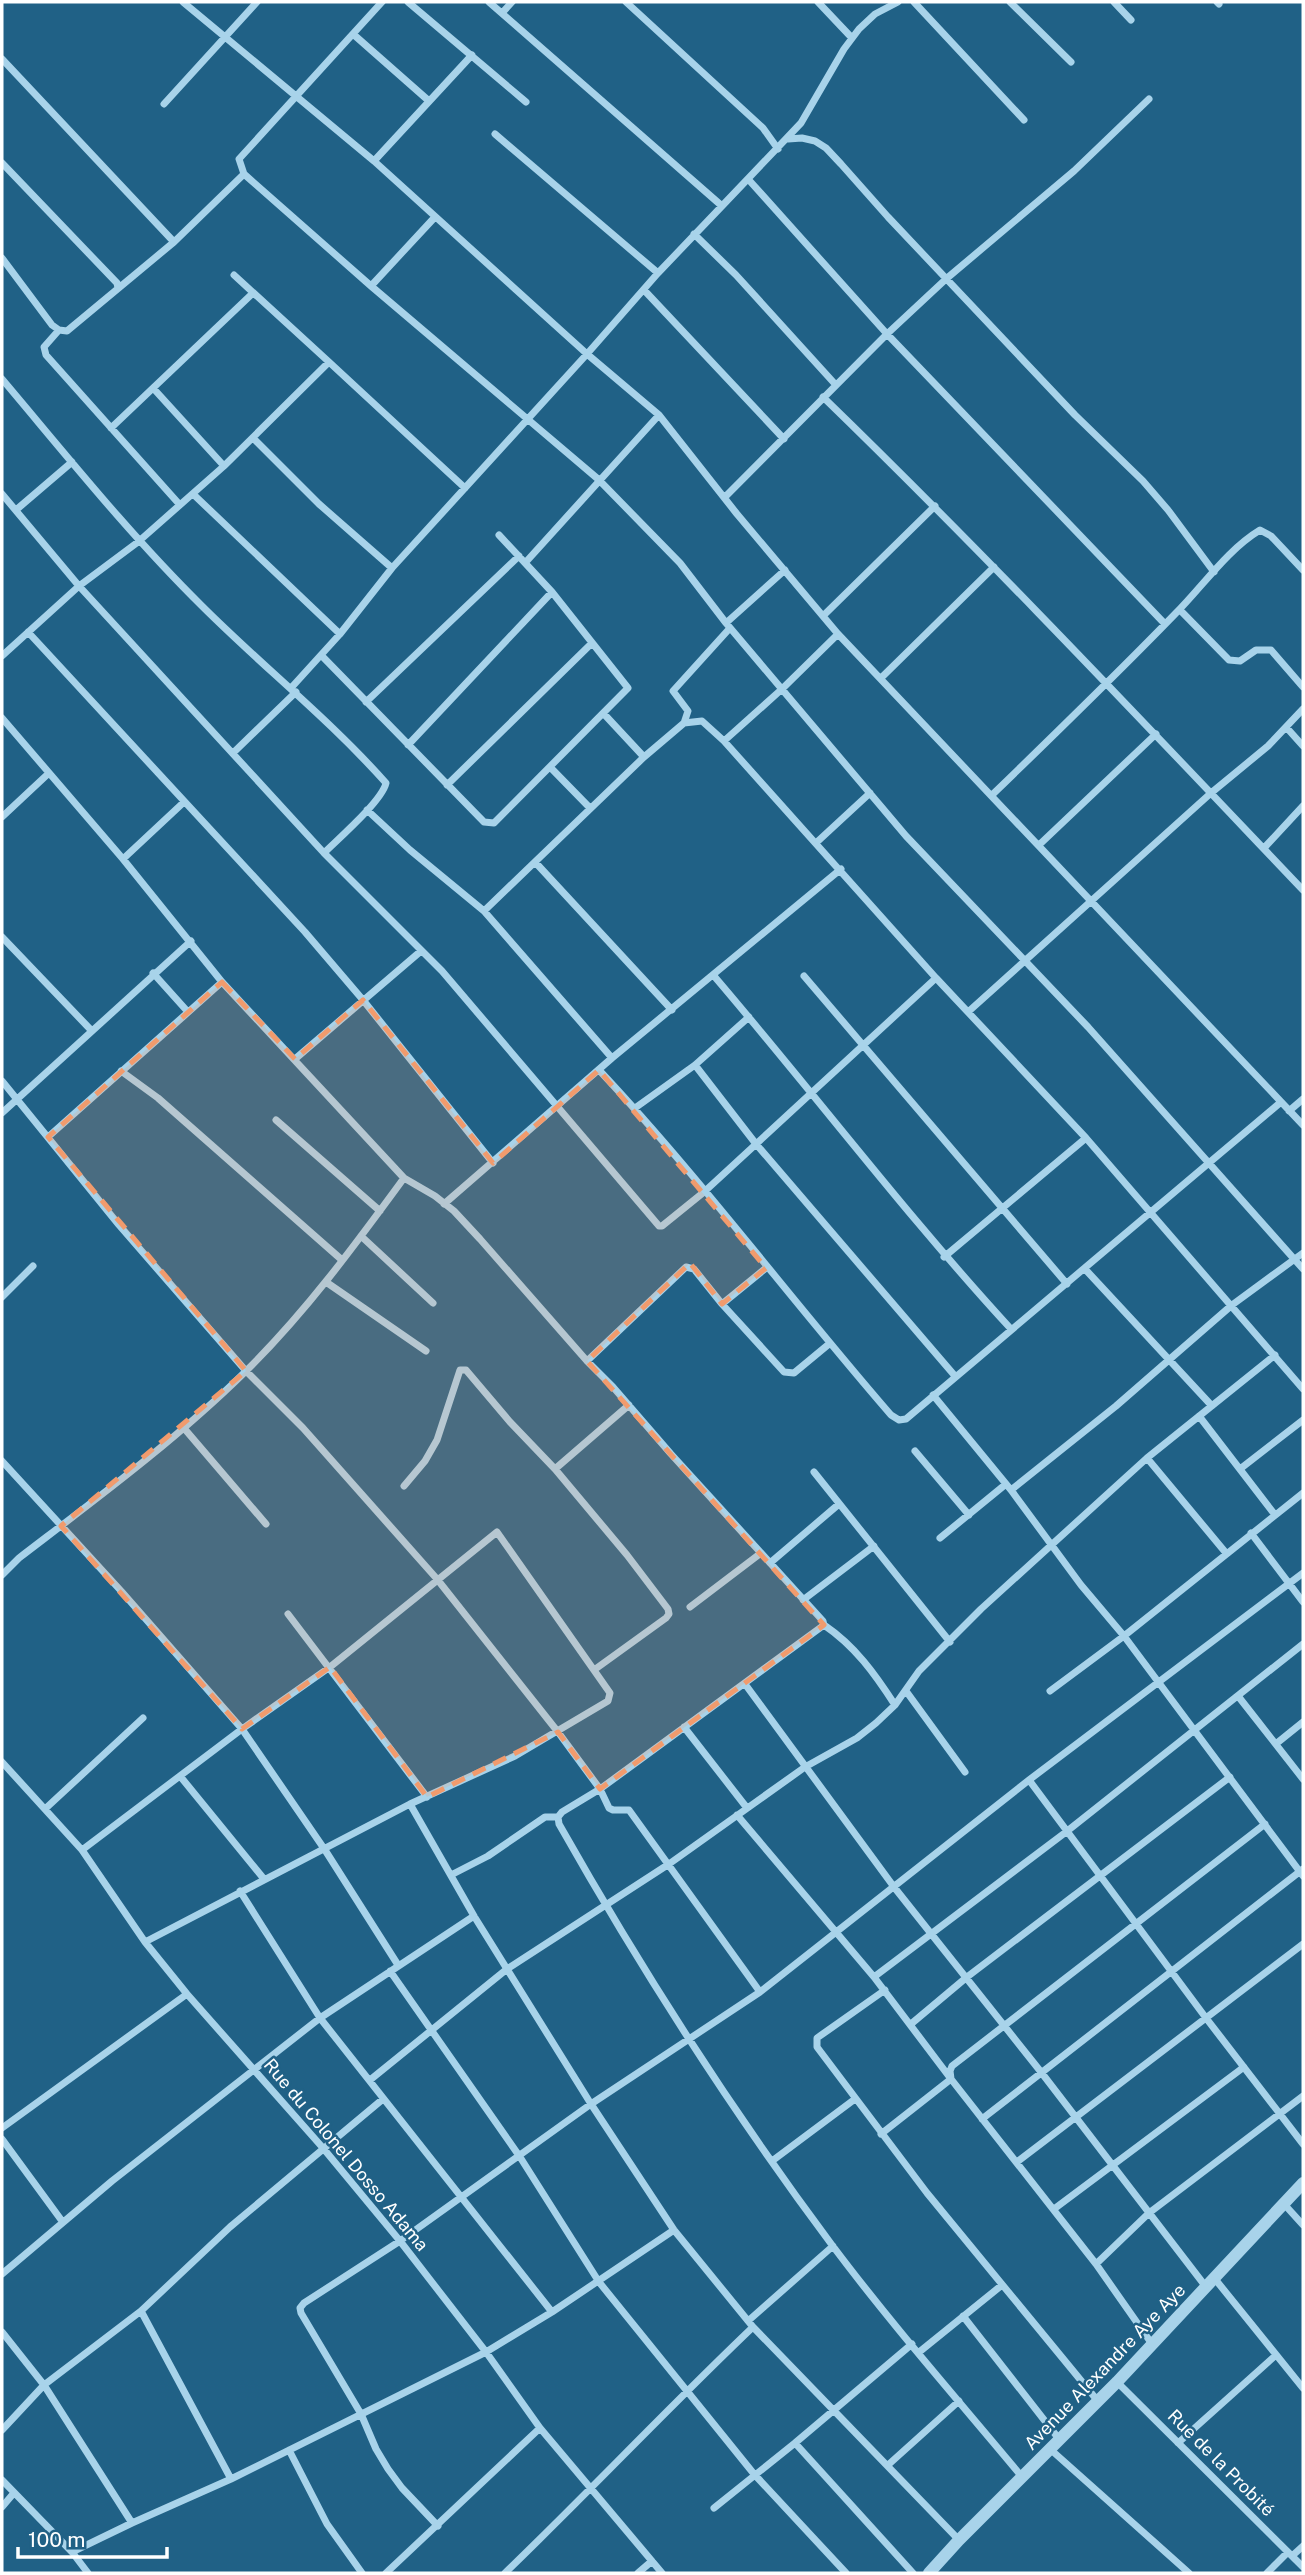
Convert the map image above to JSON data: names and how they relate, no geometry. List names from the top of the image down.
{
  "streets": {
    "street": ["Rue du Colonel Dosso Adama", "Avenue Alexandre Aye Aye", "Rue de la Probité"]
  },
  "crossings": [
    ["Avenue Alexandre Aye Aye", "Rue de la Probité"]
  ],
  "scale_bar": "100 m"
}
